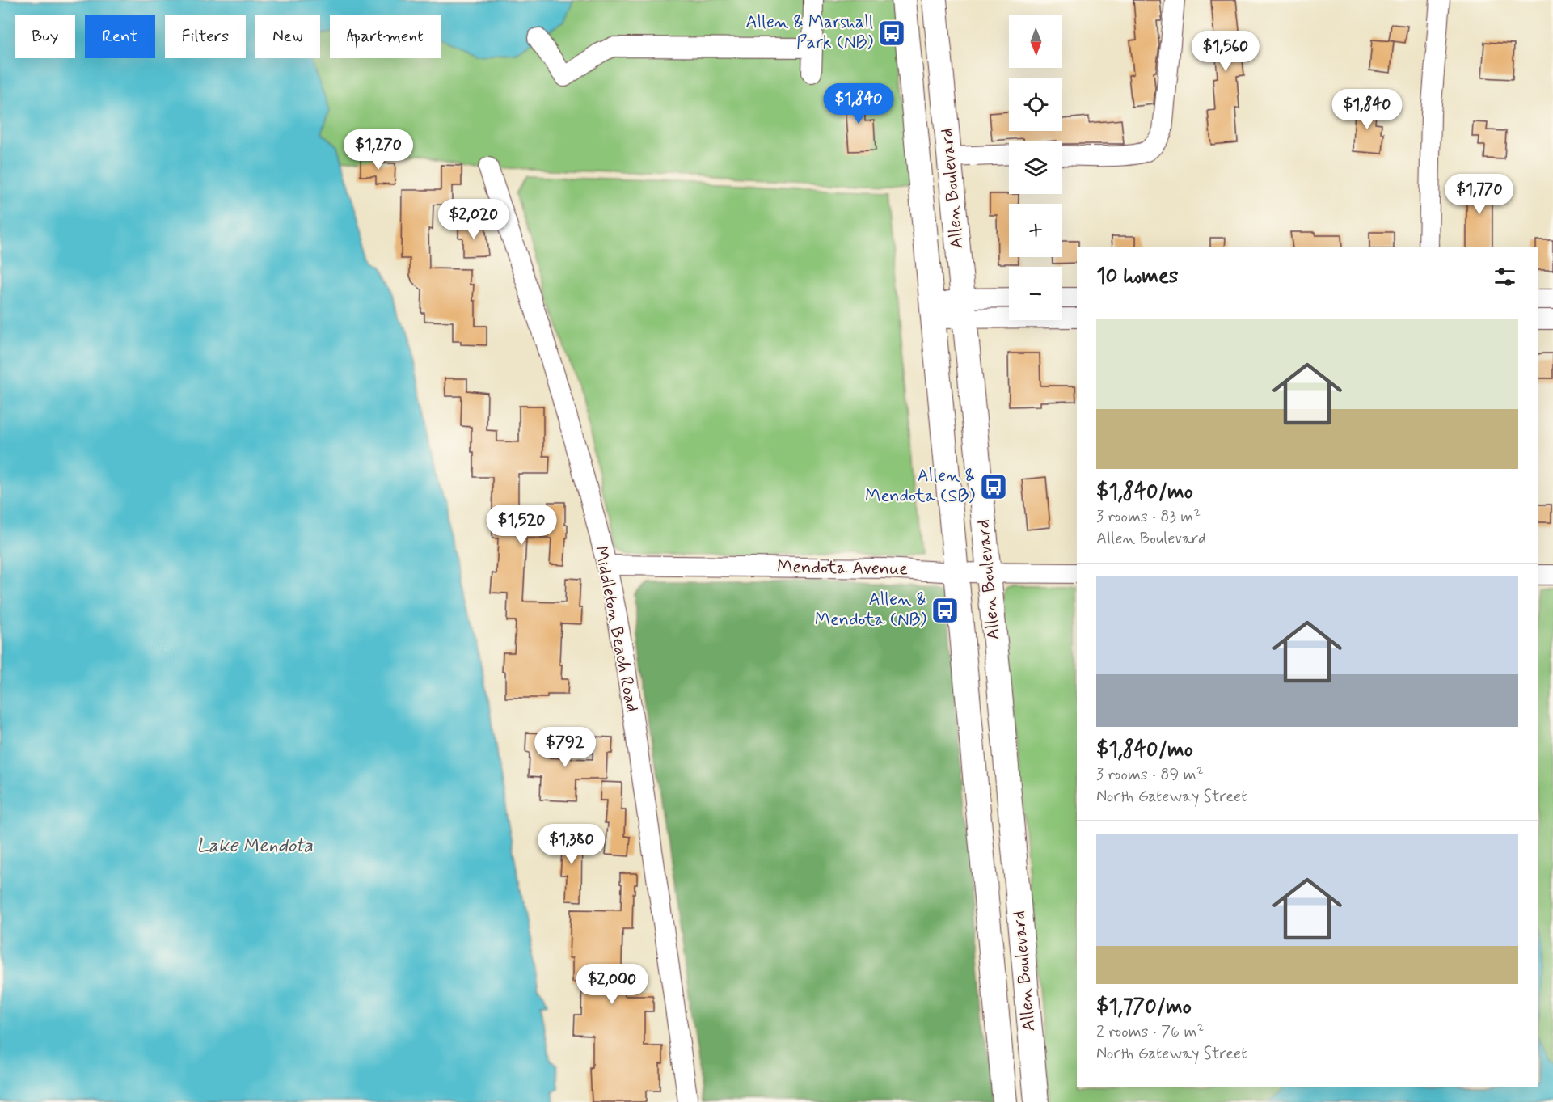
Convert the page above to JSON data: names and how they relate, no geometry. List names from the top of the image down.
{
  "streets": {
    "main road": ["Allen Boulevard"],
    "street": ["Mendota Avenue", "Middleton Beach Road"]
  },
  "crossings": [
    ["Allen Boulevard", "Mendota Avenue"],
    ["Mendota Avenue", "Middleton Beach Road"]
  ],
  "water": ["Lake Mendota"],
  "places": {
    "bus stop": ["Allen & Marshall Park (NB)", "Allen & Mendota (SB)", "Allen & Mendota (NB)"]
  },
  "north": "bottom",
  "page": {
    "map_buttons": ["+", "−"],
    "chip": [
      "Buy",
      "Rent",
      "Filters",
      "New",
      "Apartment"
    ],
    "price": [
      "$1,560",
      "$1,840",
      "$1,840",
      "$1,270",
      "$1,770",
      "$2,020",
      "$1,520",
      "$792",
      "$1,380",
      "$2,000"
    ],
    "heading": "10 homes",
    "list": [
      {
        "name": "$1,840/mo",
        "note": "3 rooms · 83 m² · Allen Boulevard"
      },
      {
        "name": "$1,840/mo",
        "note": "3 rooms · 89 m² · North Gateway Street"
      },
      {
        "name": "$1,770/mo",
        "note": "2 rooms · 76 m² · North Gateway Street"
      }
    ]
  }
}
